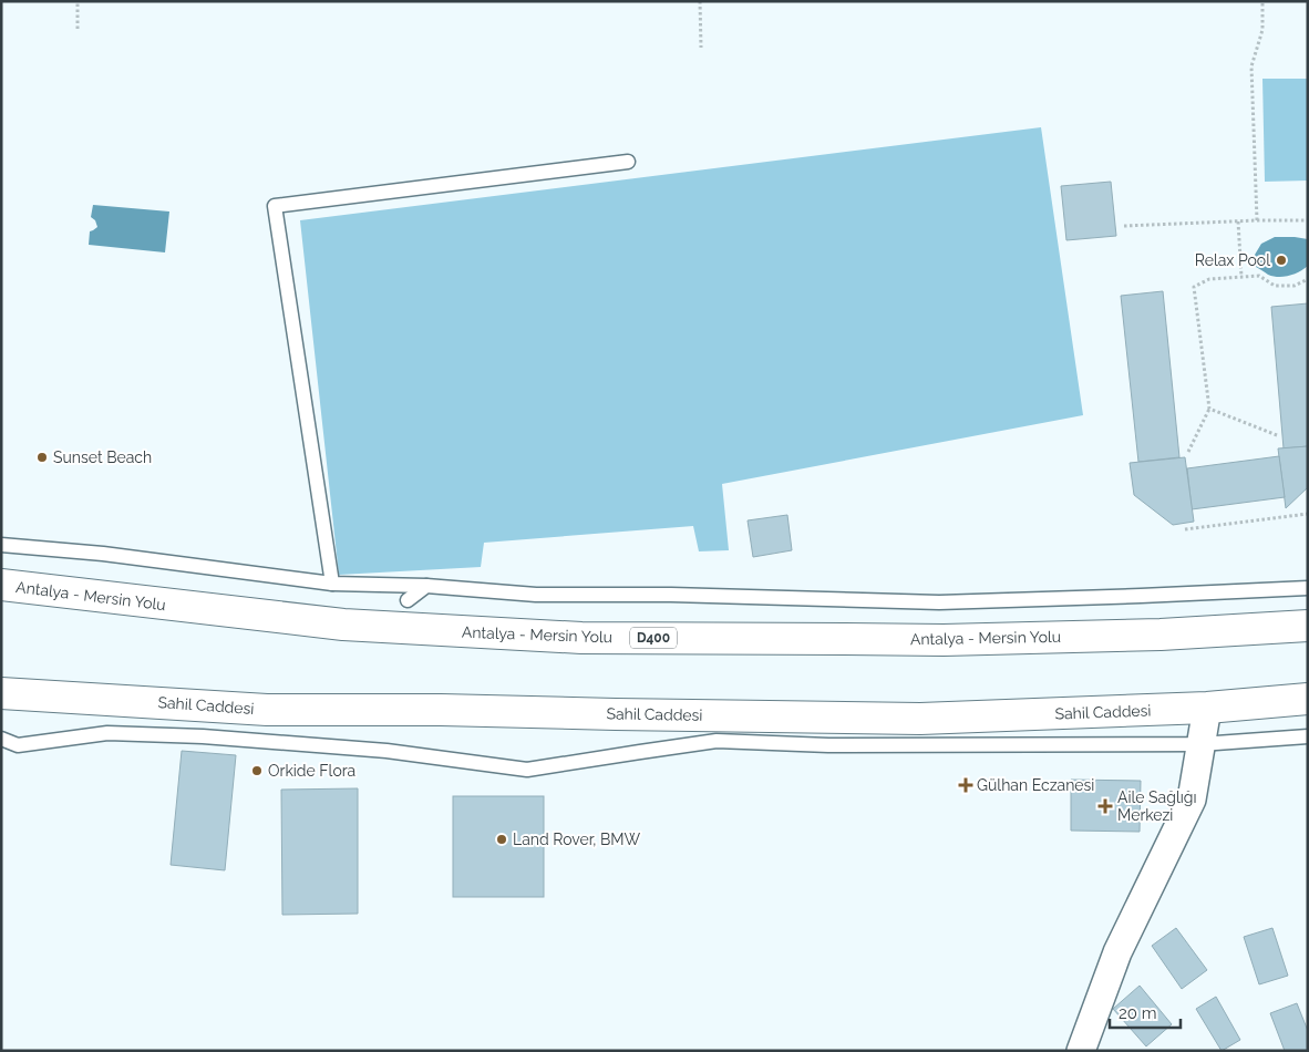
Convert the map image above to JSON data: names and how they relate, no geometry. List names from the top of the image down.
{
  "streets": {
    "highway": ["Antalya - Mersin Yolu", "D400", "Sahil Caddesi"]
  },
  "places": {
    "other": [
      "Relax Pool",
      "Sunset Beach",
      "Orkide Flora",
      "Land Rover, BMW"
    ],
    "health": ["Gülhan Eczanesi", "Aile Sağlığı Merkezi"]
  },
  "scale_bar": "20 m"
}
